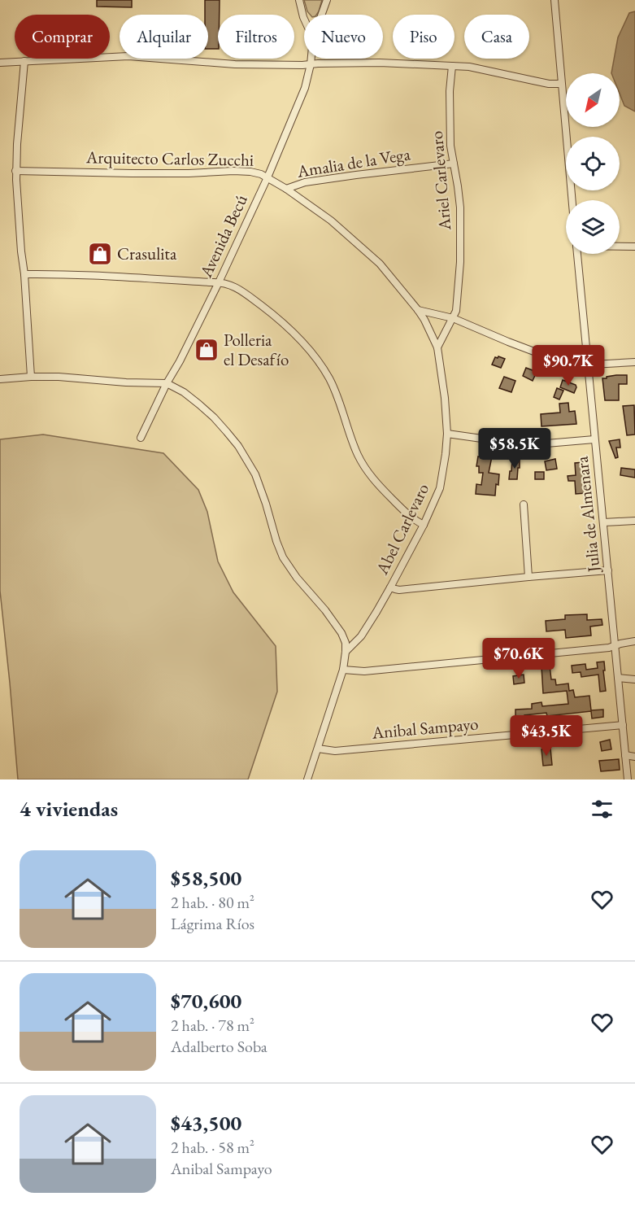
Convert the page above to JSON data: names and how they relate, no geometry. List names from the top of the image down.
{
  "streets": {
    "street": [
      "Arquitecto Carlos Zucchi",
      "Amalia de la Vega",
      "Ariel Carlevaro",
      "Avenida Becú",
      "Julia de Almenara",
      "Abel Carlevaro",
      "Anibal Sampayo"
    ]
  },
  "crossings": [
    ["Arquitecto Carlos Zucchi", "Amalia de la Vega"],
    ["Arquitecto Carlos Zucchi", "Ariel Carlevaro"],
    ["Arquitecto Carlos Zucchi", "Avenida Becú"],
    ["Arquitecto Carlos Zucchi", "Abel Carlevaro"],
    ["Amalia de la Vega", "Ariel Carlevaro"],
    ["Ariel Carlevaro", "Abel Carlevaro"],
    ["Julia de Almenara", "Anibal Sampayo"]
  ],
  "places": {
    "shop": ["Crasulita", "Polleria el Desafío"]
  },
  "north": "bottom left",
  "page": {
    "chip": [
      "Comprar",
      "Alquilar",
      "Filtros",
      "Nuevo",
      "Piso",
      "Casa"
    ],
    "price": [
      "$90.7K",
      "$58.5K",
      "$70.6K",
      "$43.5K"
    ],
    "heading": "4 viviendas",
    "list": [
      {
        "name": "$58,500",
        "note": "2 hab. · 80 m² · Lágrima Ríos"
      },
      {
        "name": "$70,600",
        "note": "2 hab. · 78 m² · Adalberto Soba"
      },
      {
        "name": "$43,500",
        "note": "2 hab. · 58 m² · Anibal Sampayo"
      }
    ]
  }
}
